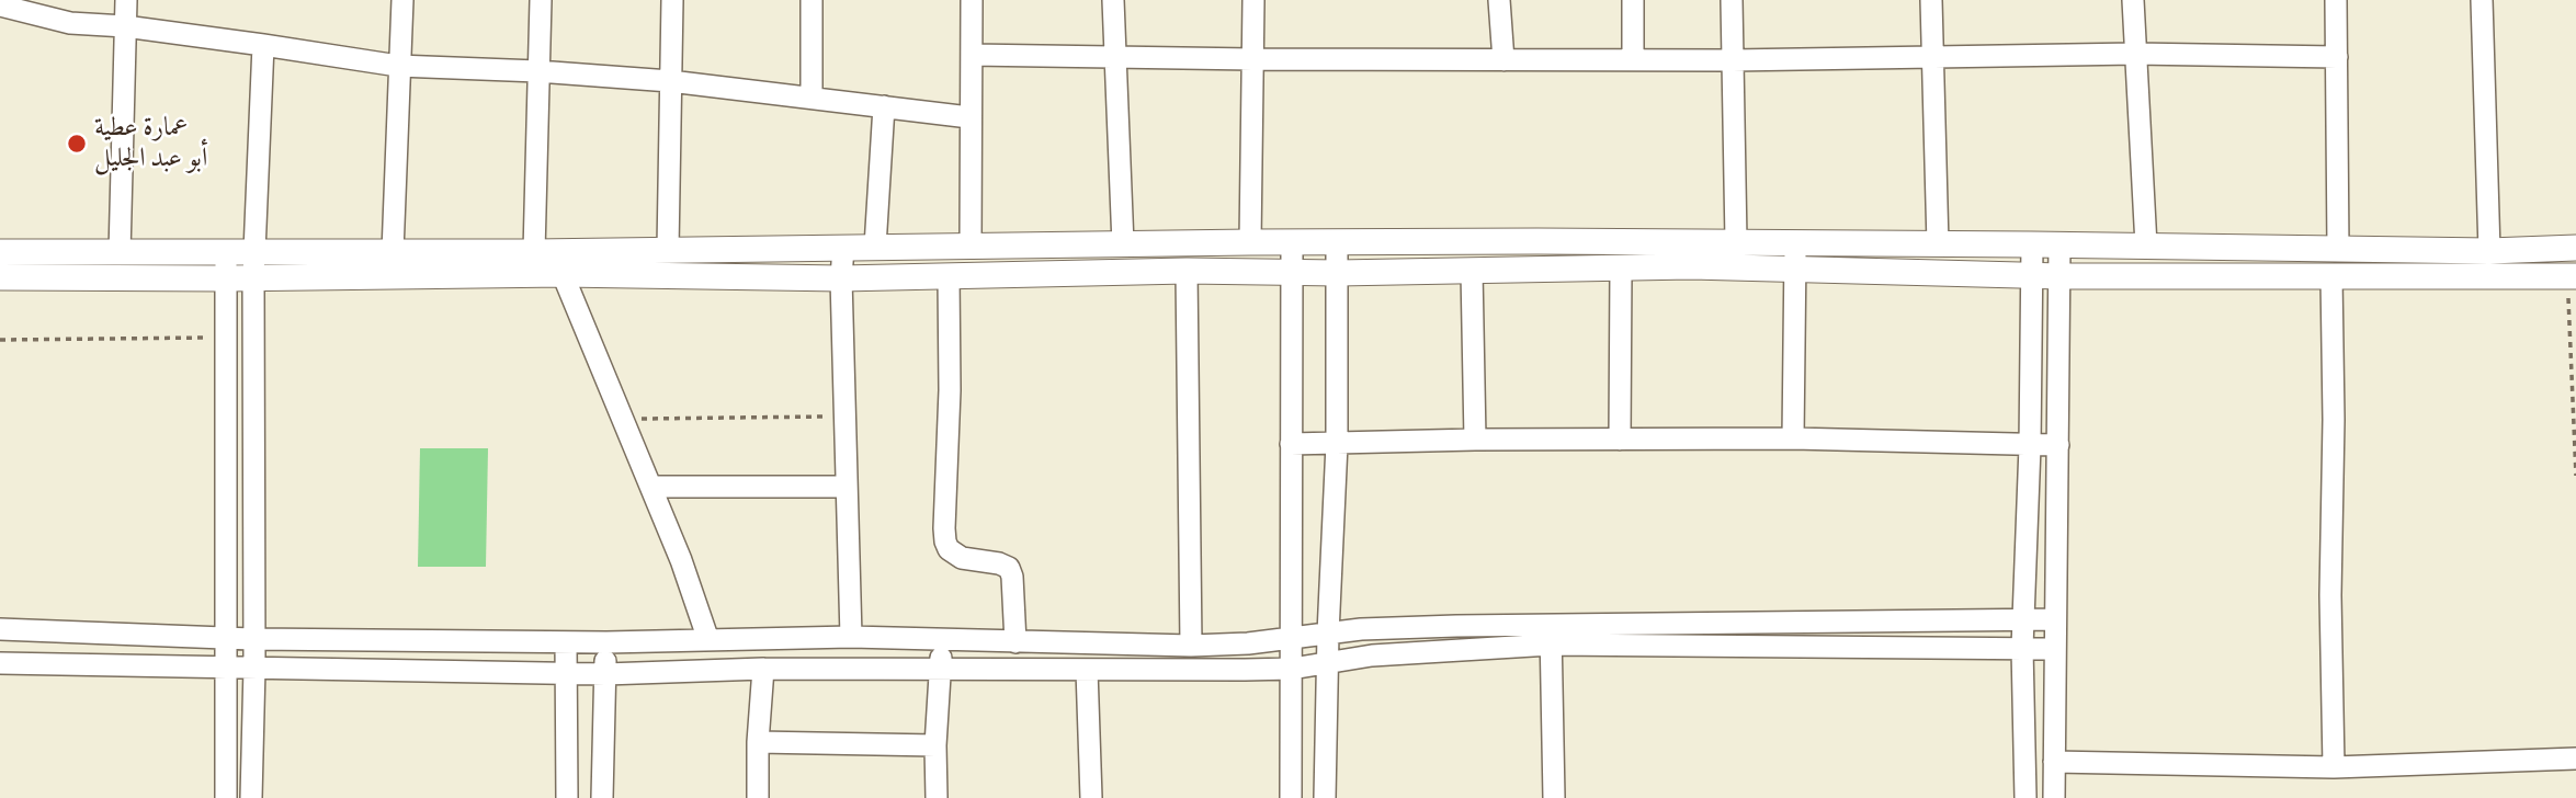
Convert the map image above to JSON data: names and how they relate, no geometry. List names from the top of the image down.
{
  "places": ["عمارة عطية أبو عبد الجليل"]
}
